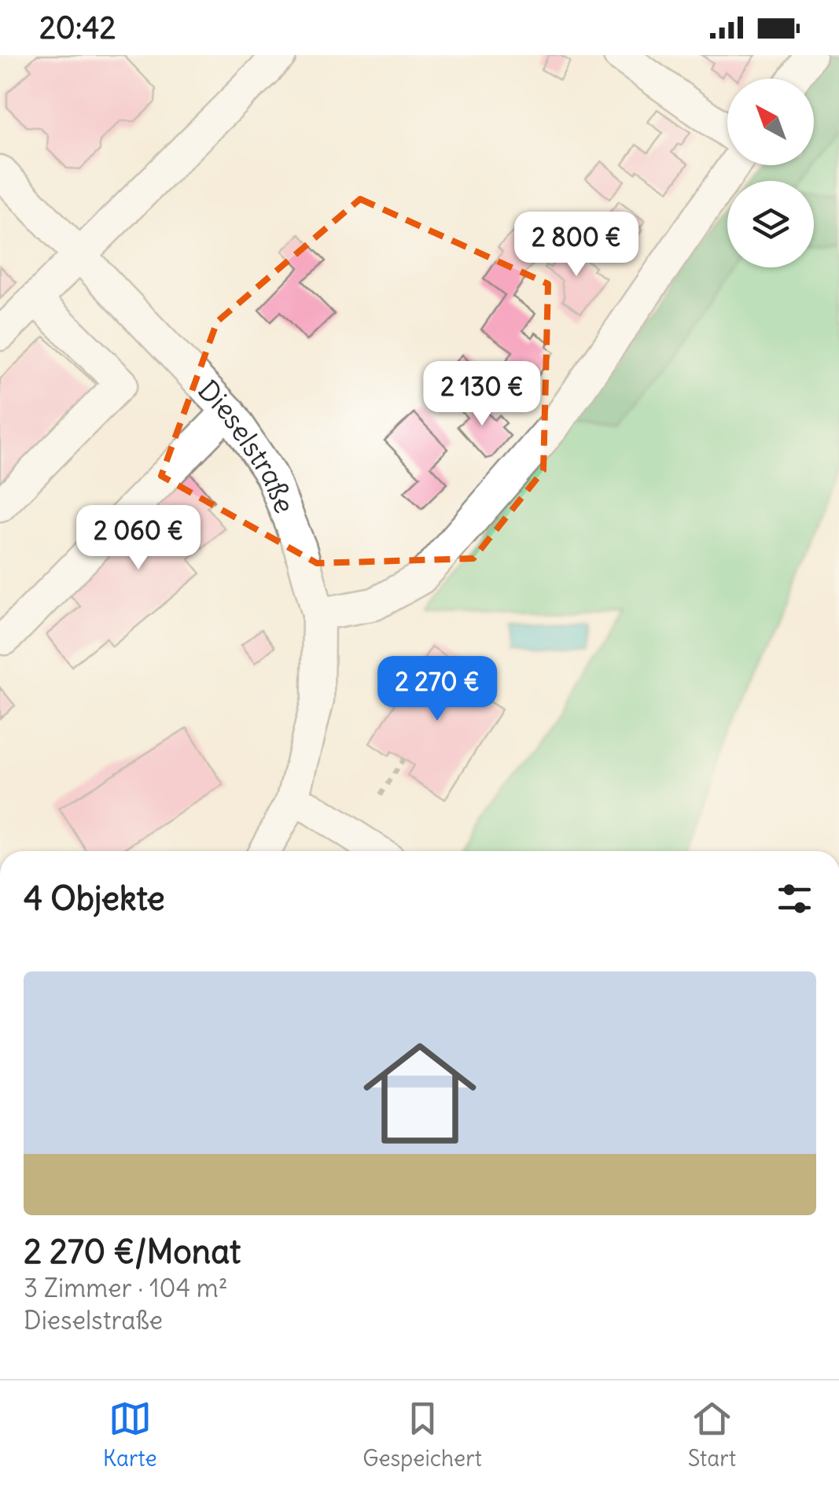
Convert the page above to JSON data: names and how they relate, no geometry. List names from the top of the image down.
{
  "streets": {
    "street": ["Dieselstraße"]
  },
  "north": "top left",
  "page": {
    "status": "20:42",
    "price": [
      "2 800 €",
      "2 130 €",
      "2 060 €",
      "2 270 €"
    ],
    "heading": "4 Objekte",
    "list": [
      {
        "name": "2 270 €/Monat",
        "note": "3 Zimmer · 104 m² · Dieselstraße"
      }
    ],
    "tabs": ["Karte", "Gespeichert", "Start"]
  }
}
